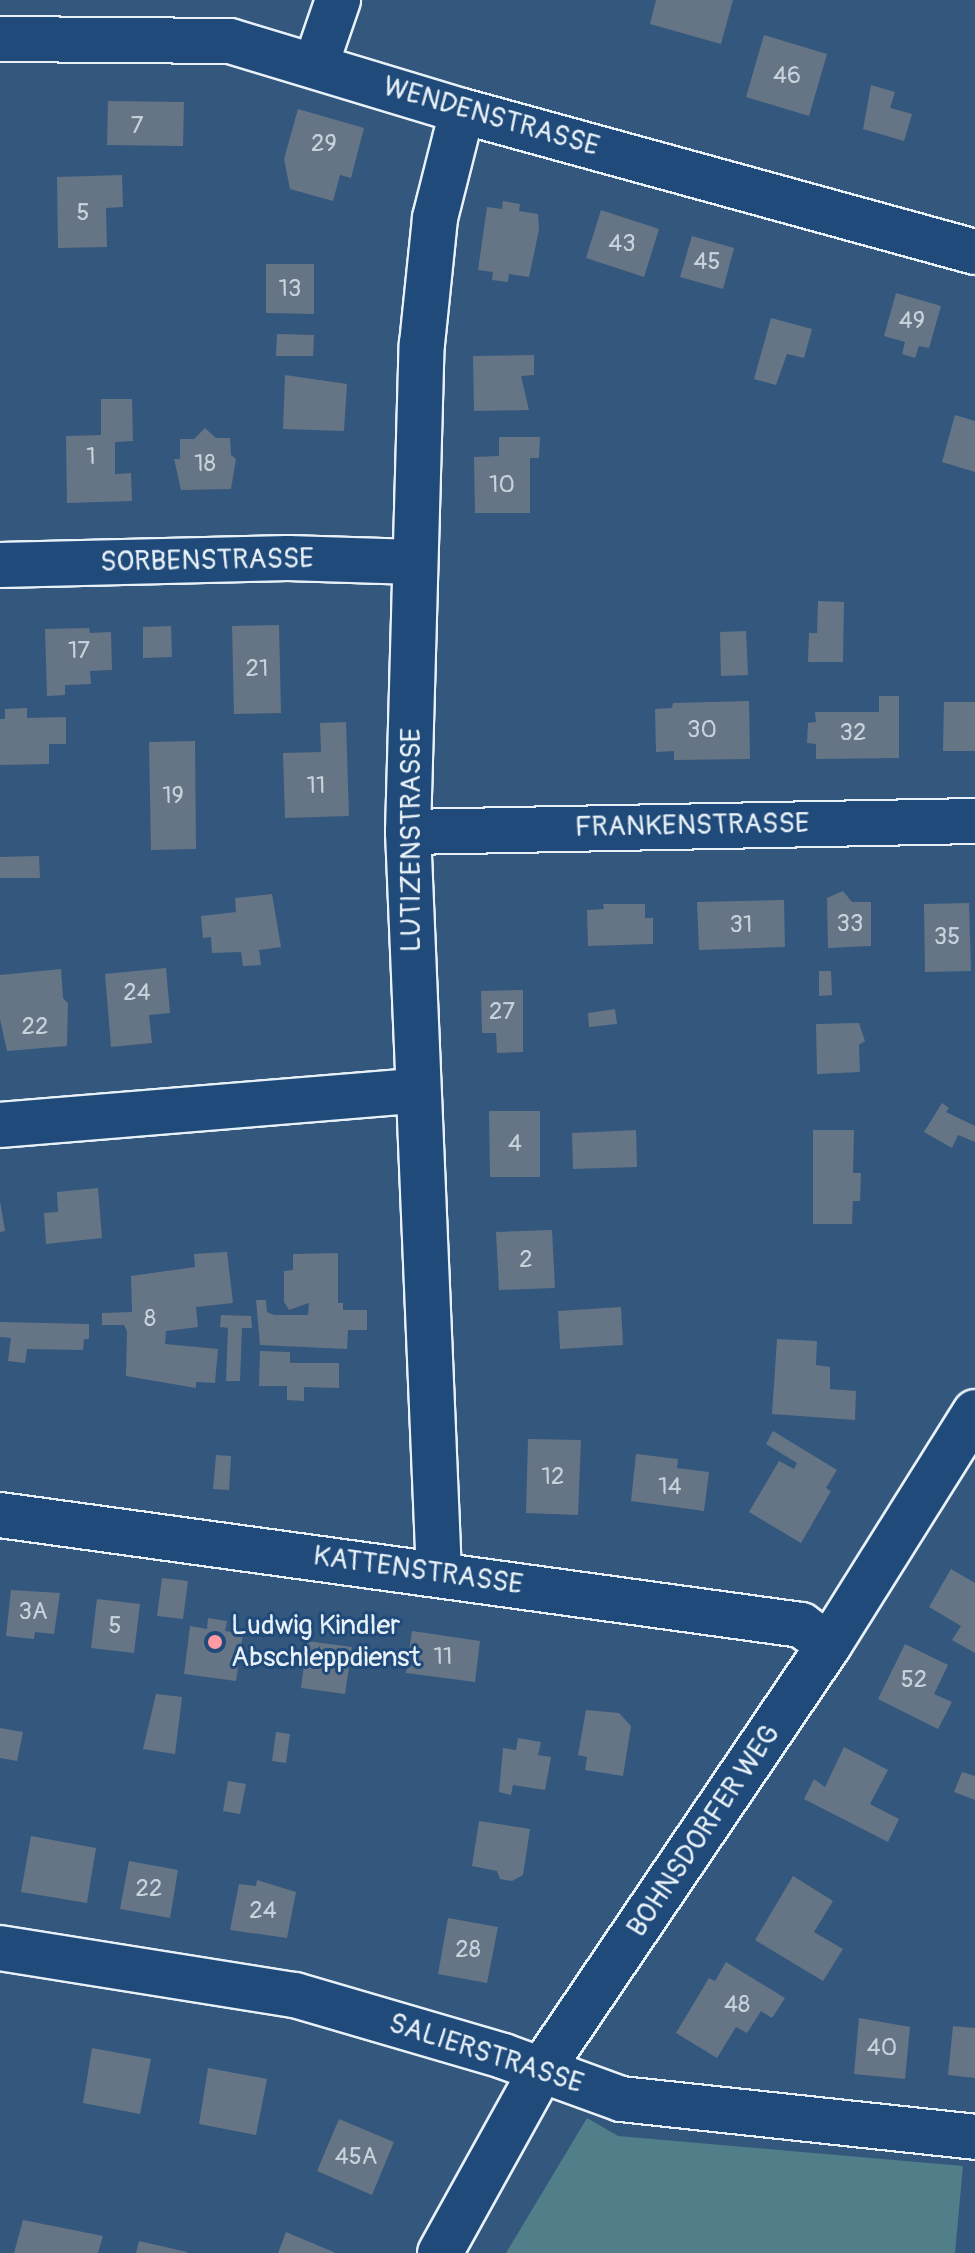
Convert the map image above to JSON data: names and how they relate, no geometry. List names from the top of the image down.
{
  "streets": {
    "street": [
      "WENDENSTRASSE",
      "SORBENSTRASSE",
      "FRANKENSTRASSE",
      "LUTIZENSTRASSE",
      "KATTENSTRASSE",
      "BOHNSDORFER WEG",
      "SALIERSTRASSE"
    ]
  },
  "crossings": [
    ["WENDENSTRASSE", "LUTIZENSTRASSE"],
    ["SORBENSTRASSE", "LUTIZENSTRASSE"],
    ["FRANKENSTRASSE", "LUTIZENSTRASSE"],
    ["LUTIZENSTRASSE", "KATTENSTRASSE"],
    ["KATTENSTRASSE", "BOHNSDORFER WEG"],
    ["BOHNSDORFER WEG", "SALIERSTRASSE"]
  ],
  "places": ["Ludwig Kindler Abschleppdienst"],
  "house_numbers": [
    "46",
    "7",
    "29",
    "5",
    "43",
    "45",
    "13",
    "49",
    "1",
    "18",
    "10",
    "17",
    "21",
    "30",
    "32",
    "11",
    "19",
    "33",
    "31",
    "35",
    "24",
    "27",
    "22",
    "4",
    "2",
    "8",
    "12",
    "14",
    "3A",
    "5",
    "11",
    "52",
    "22",
    "24",
    "28",
    "48",
    "40",
    "45A"
  ]
}
